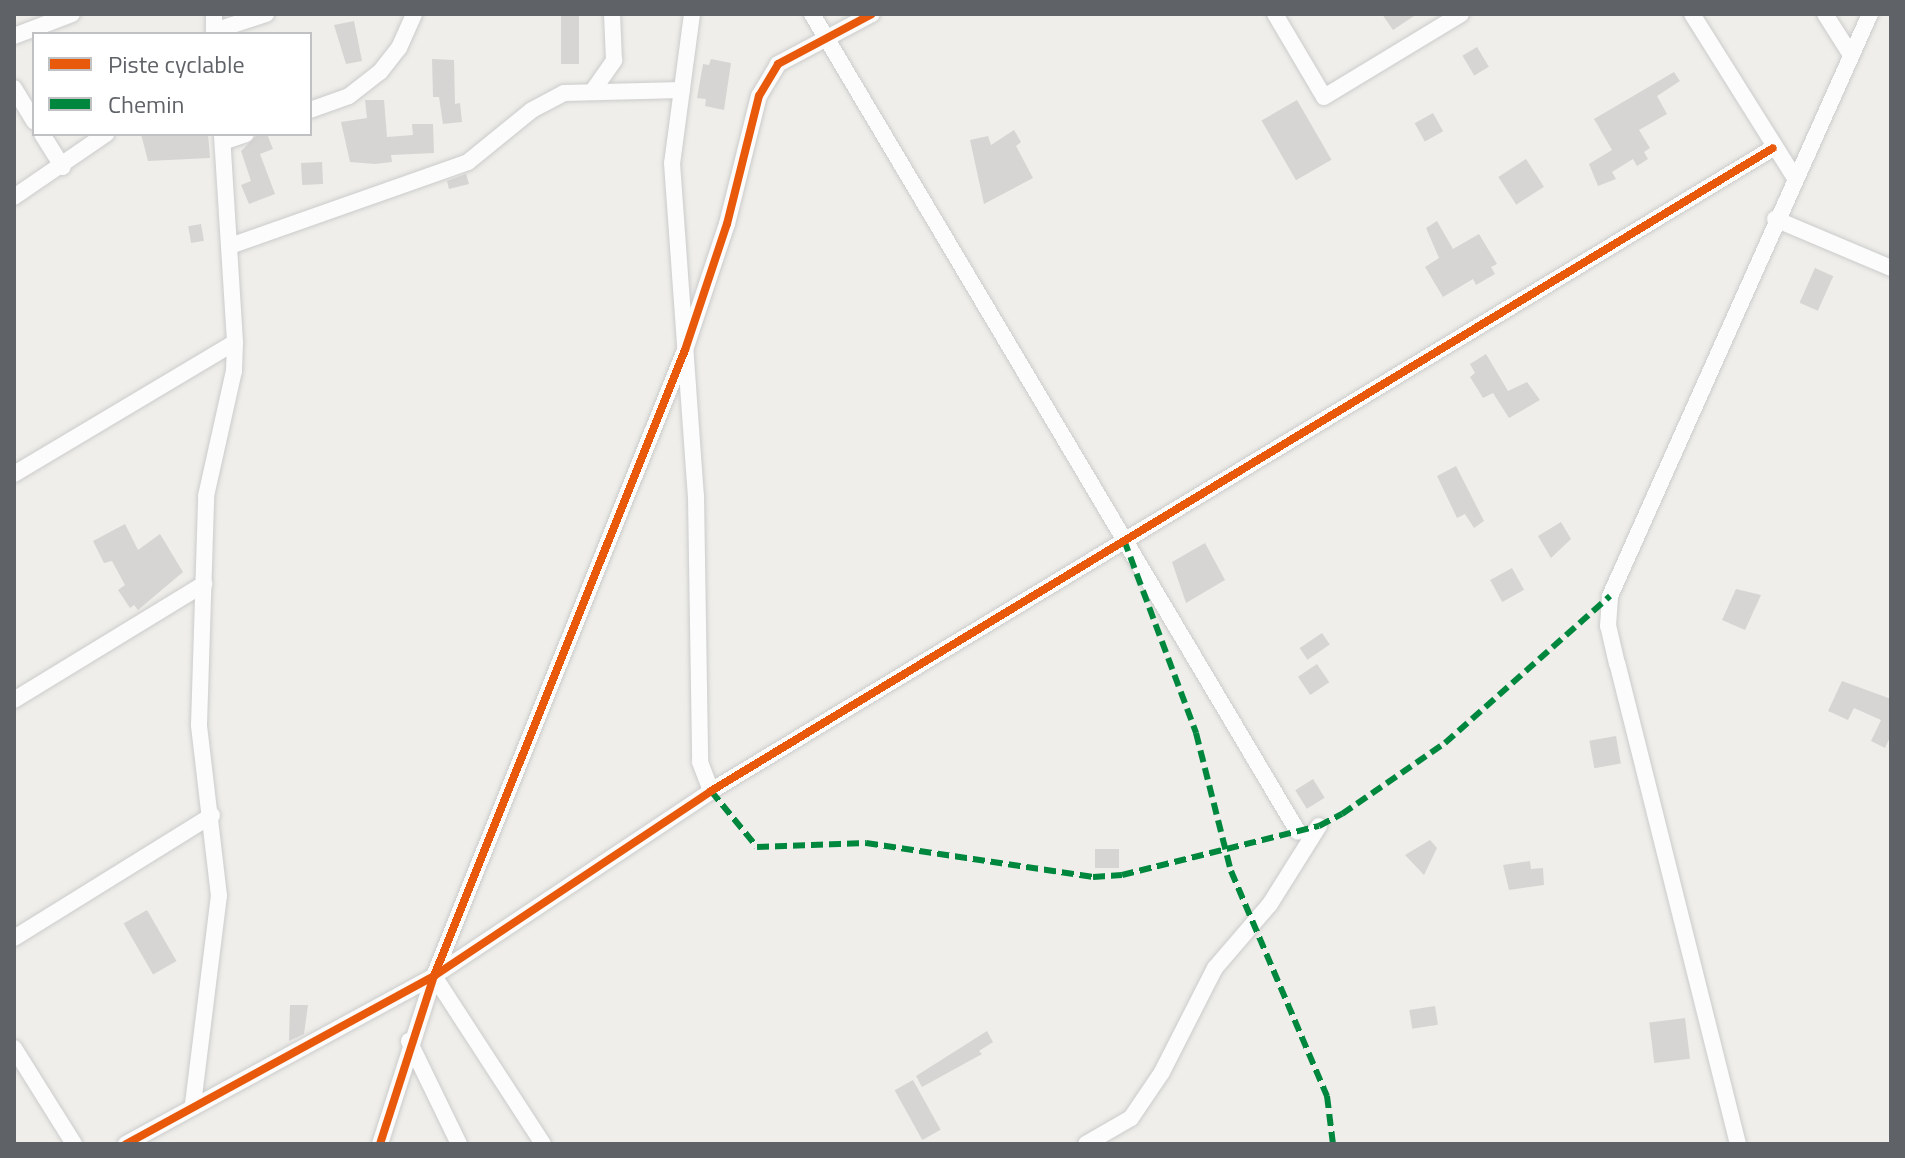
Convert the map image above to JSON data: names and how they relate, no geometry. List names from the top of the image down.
{
  "legend": ["Piste cyclable", "Chemin"]
}
